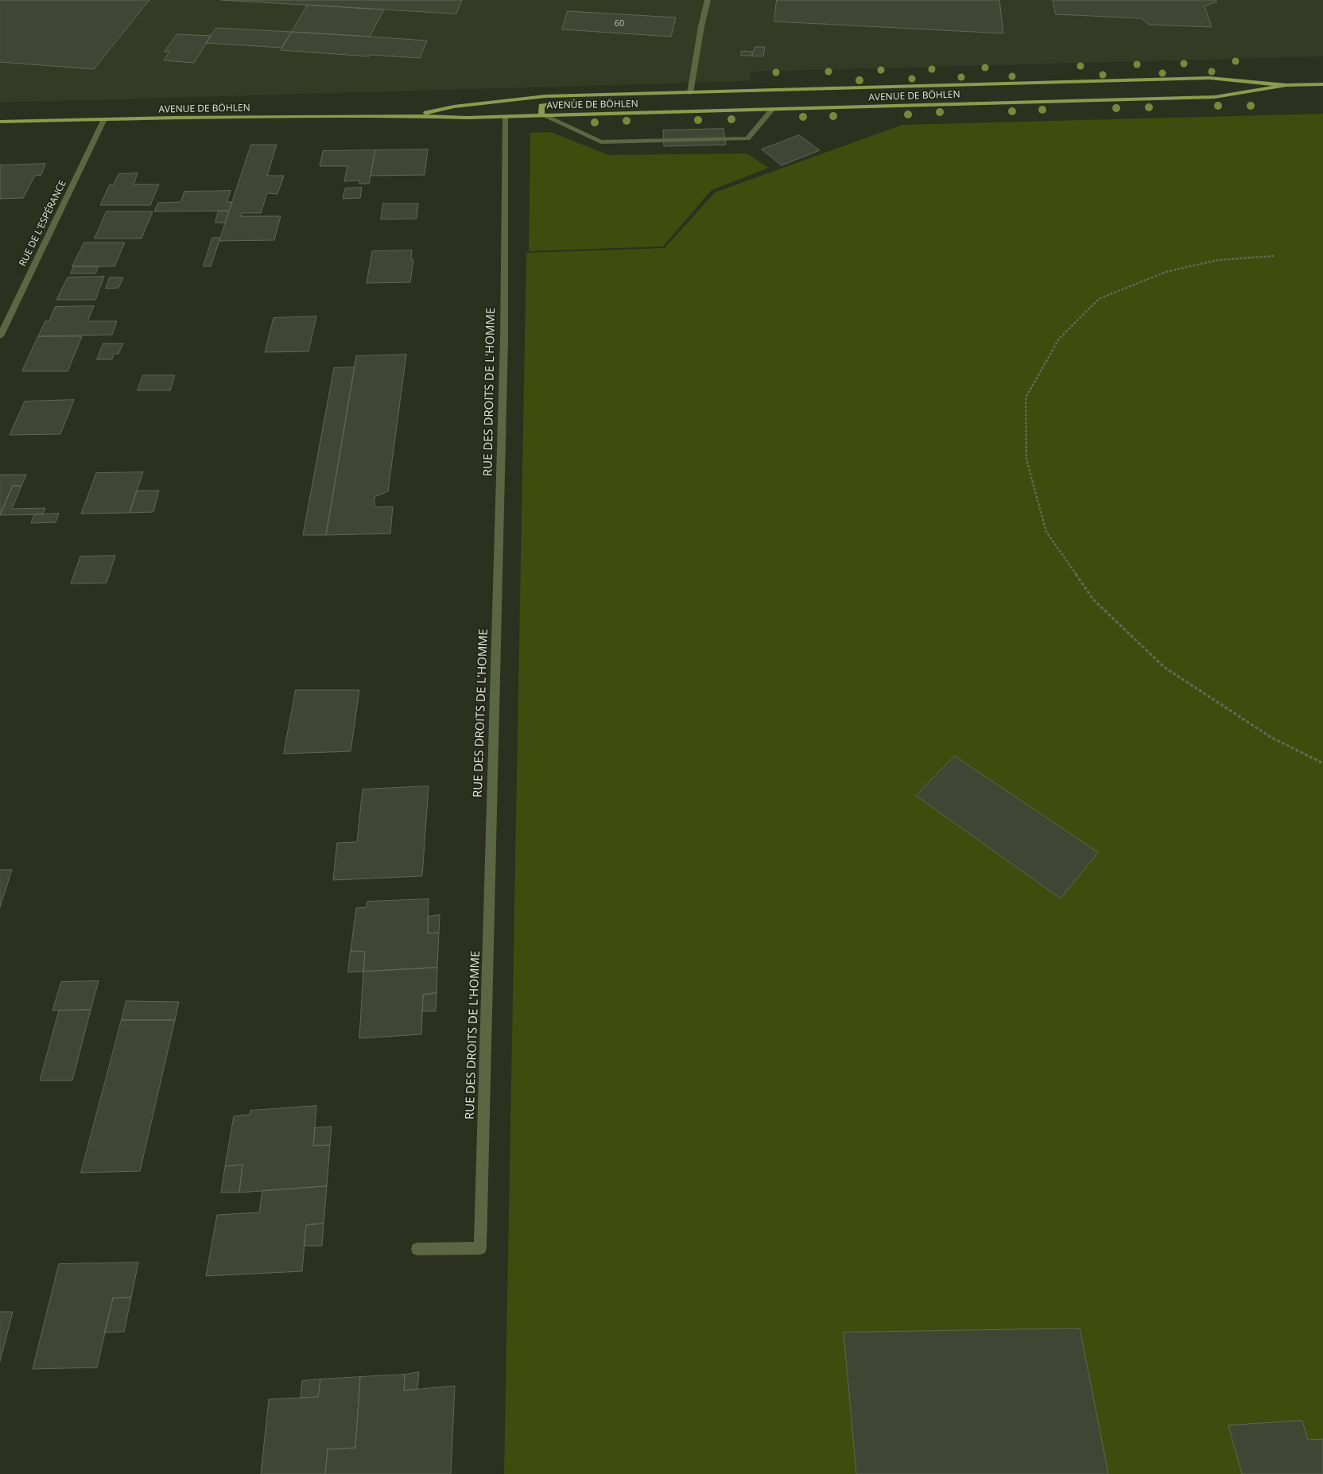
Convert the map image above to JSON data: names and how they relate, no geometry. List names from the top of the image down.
{
  "streets": {
    "main road": ["AVENUE DE BÖHLEN"],
    "street": ["RUE DE L'ESPÉRANCE", "RUE DES DROITS DE L'HOMME"]
  },
  "crossings": [
    ["AVENUE DE BÖHLEN", "RUE DE L'ESPÉRANCE"],
    ["AVENUE DE BÖHLEN", "RUE DES DROITS DE L'HOMME"]
  ],
  "house_numbers": ["60"]
}
